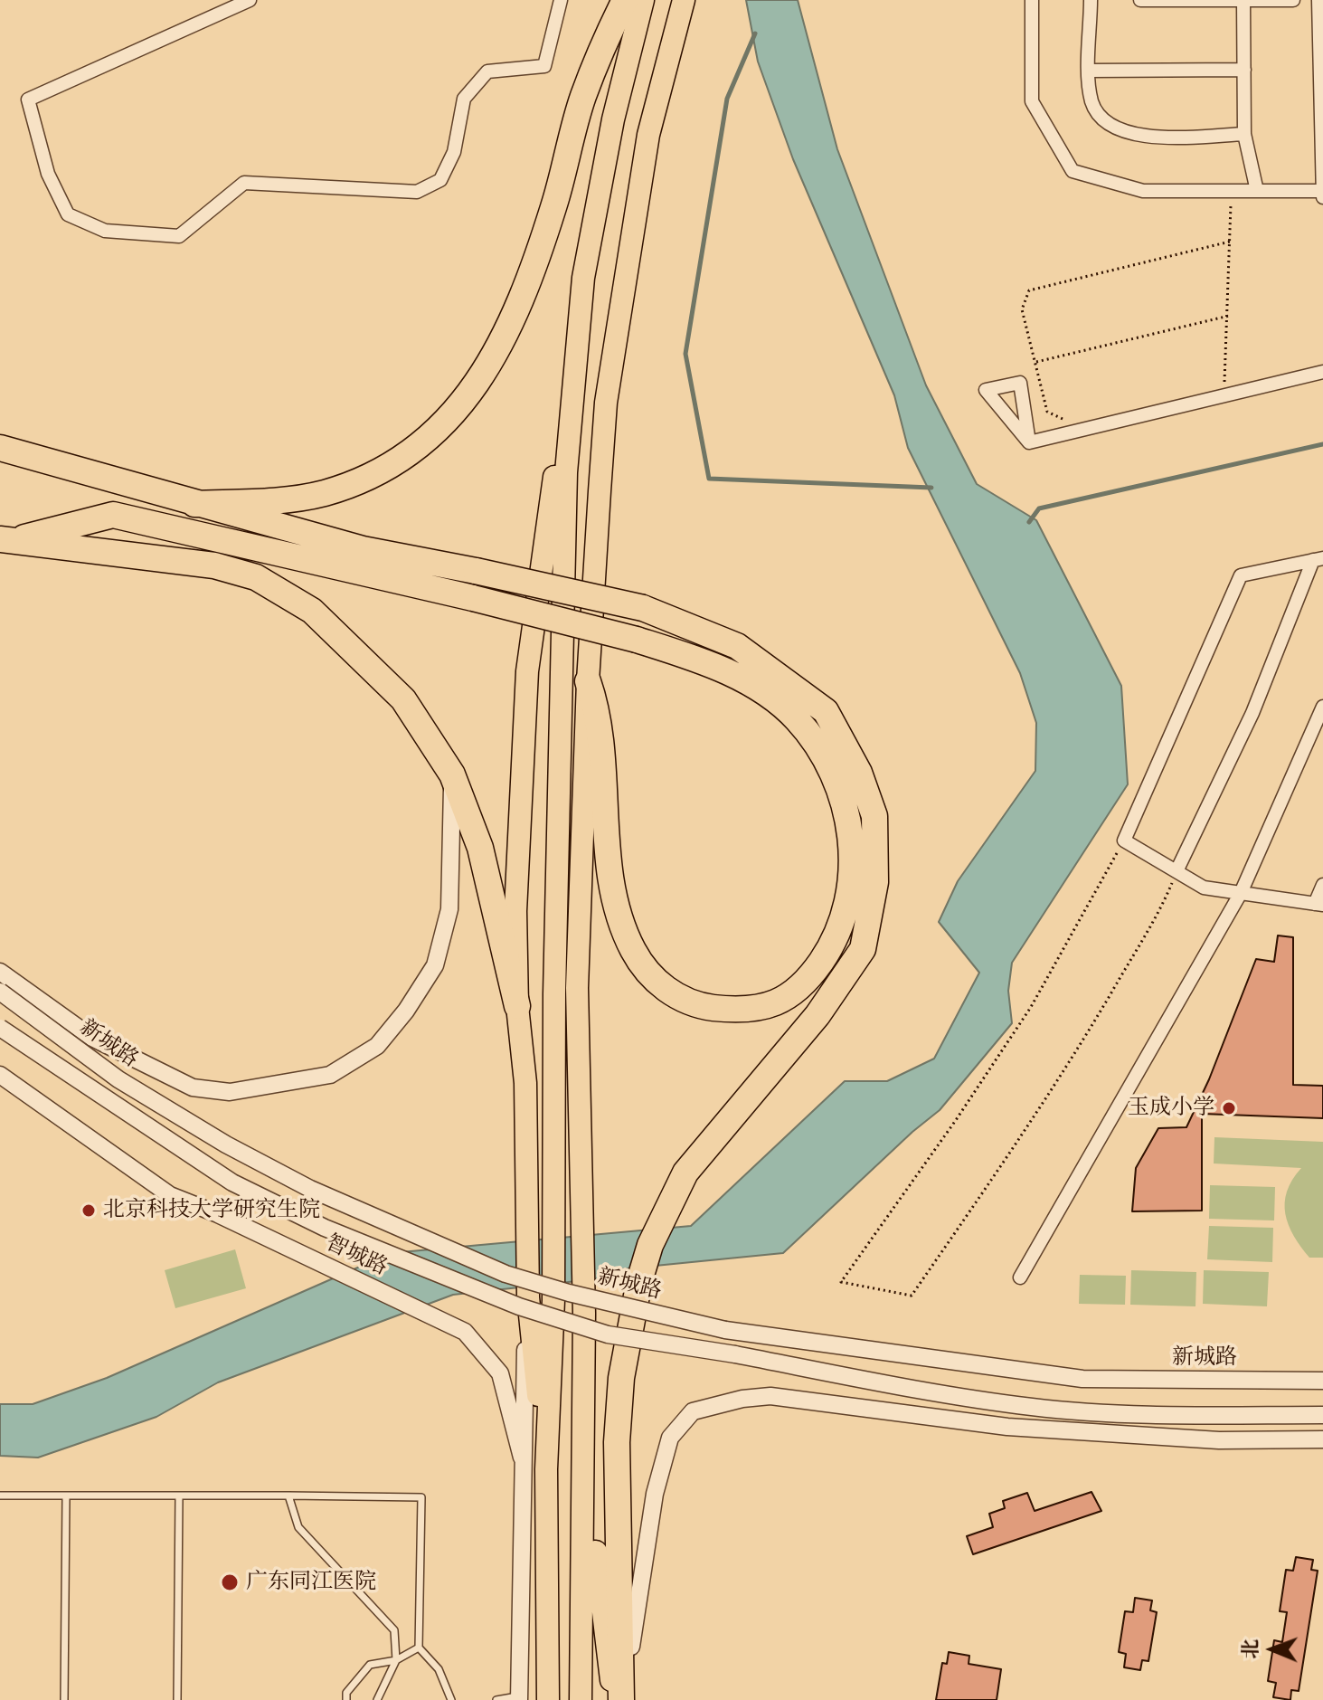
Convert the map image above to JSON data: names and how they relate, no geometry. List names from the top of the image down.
{
  "streets": {
    "street": ["新城路", "智城路"]
  },
  "places": ["玉成小学", "北京科技大学研究生院", "广东同江医院"],
  "north": "left"
}
